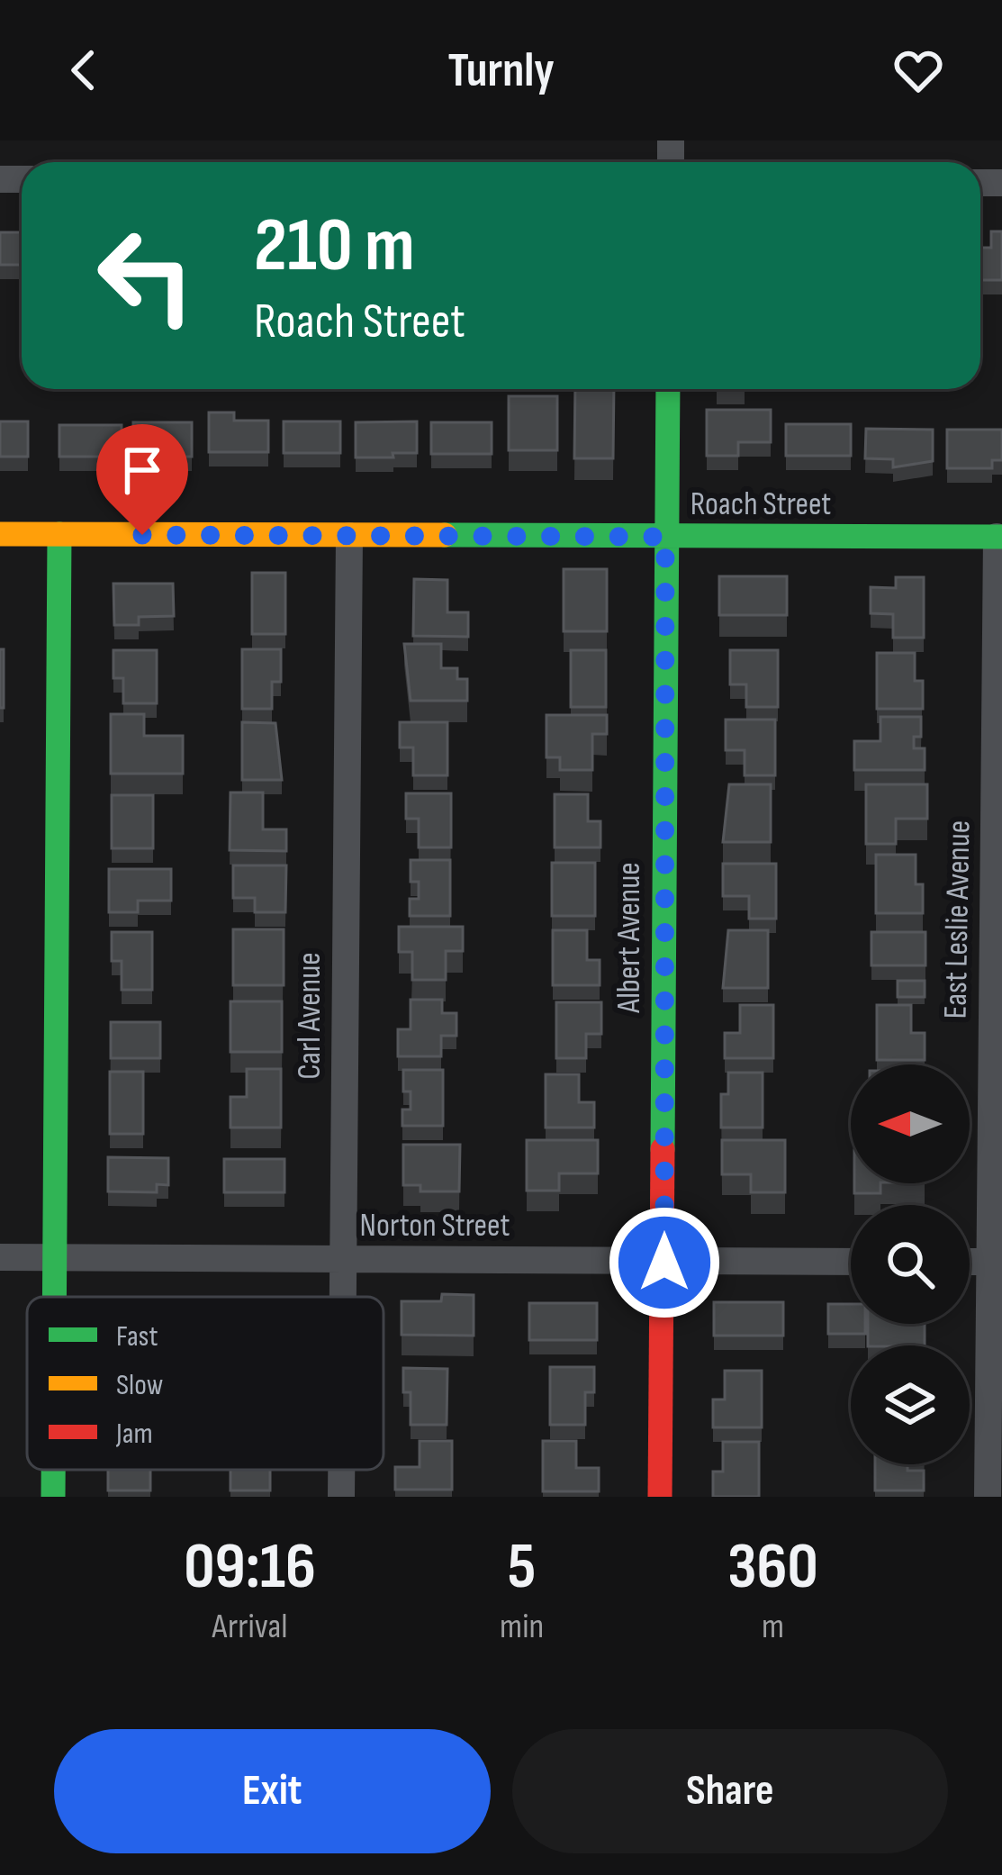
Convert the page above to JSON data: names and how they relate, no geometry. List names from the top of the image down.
{
  "streets": {
    "street": [
      "Roach Street",
      "East Leslie Avenue",
      "Albert Avenue",
      "Carl Avenue",
      "Norton Street"
    ]
  },
  "crossings": [
    ["Roach Street", "East Leslie Avenue"],
    ["Roach Street", "Albert Avenue"],
    ["Roach Street", "Carl Avenue"],
    ["Albert Avenue", "Norton Street"],
    ["Carl Avenue", "Norton Street"]
  ],
  "legend": ["Fast", "Slow", "Jam"],
  "north": "left",
  "page": {
    "header": "Turnly",
    "turn": ["210 m", "Roach Street"],
    "eta": [
      "09:16",
      "Arrival",
      "5",
      "min",
      "360",
      "m"
    ],
    "buttons": ["Exit", "Share"]
  }
}
